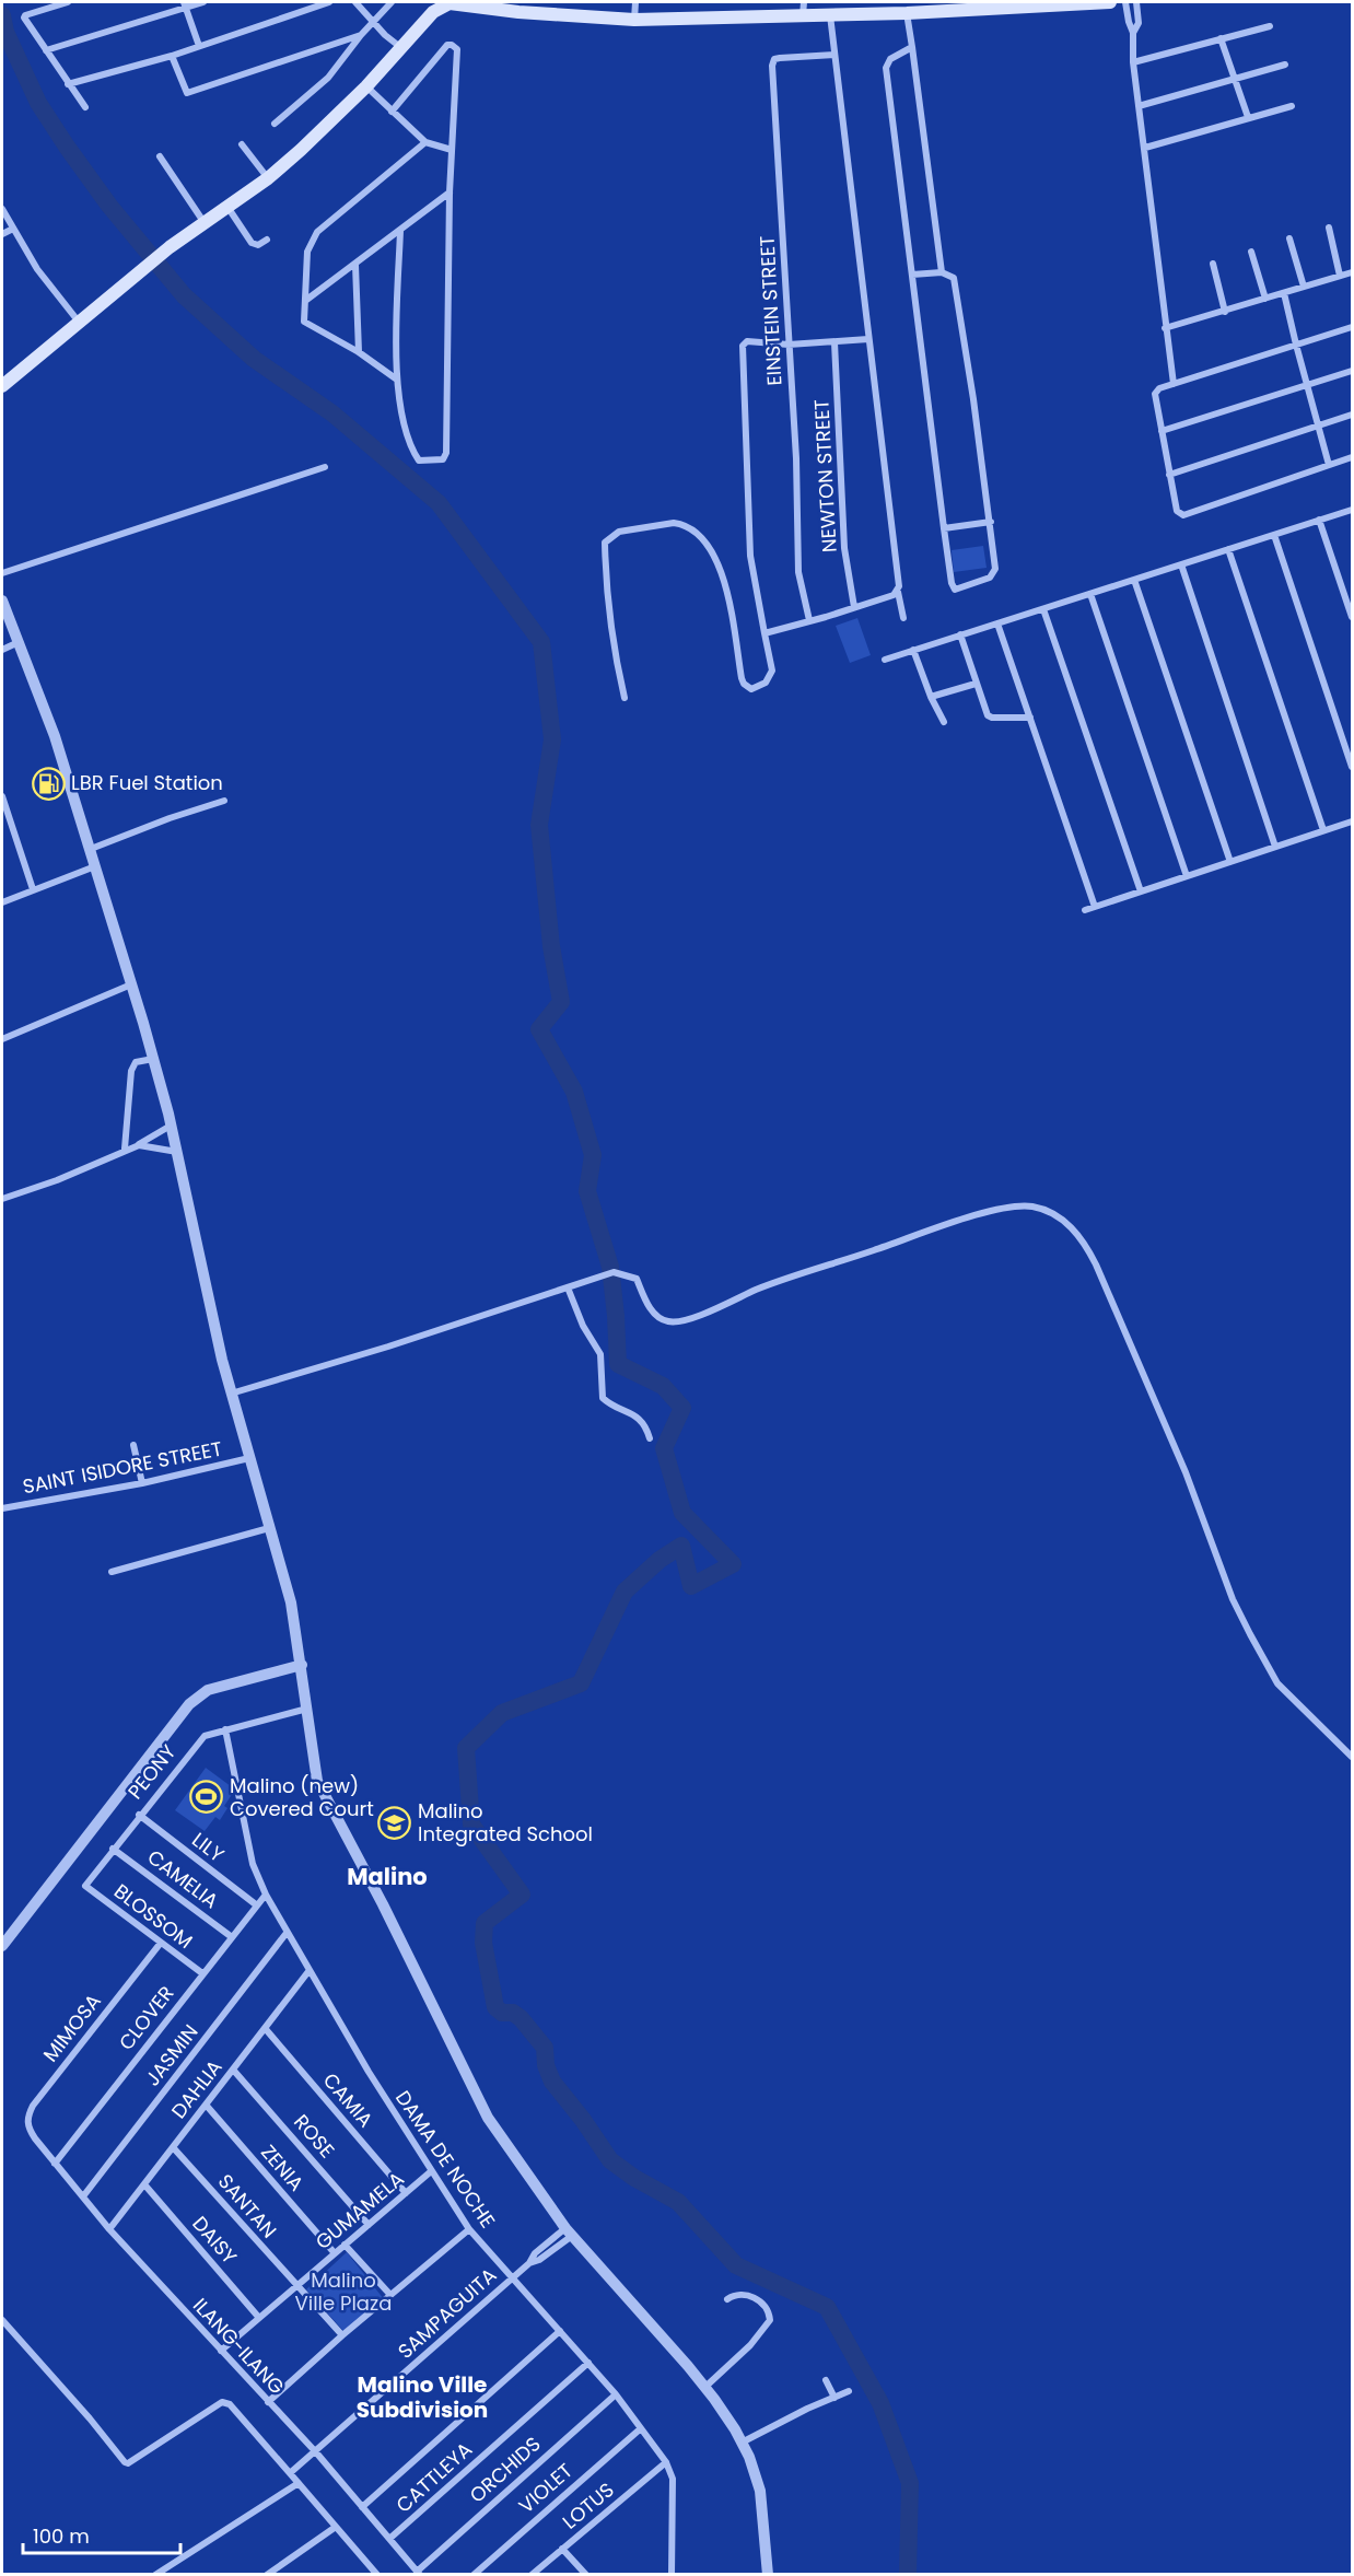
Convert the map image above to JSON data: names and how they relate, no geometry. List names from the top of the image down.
{
  "streets": {
    "street": [
      "EINSTEIN STREET",
      "NEWTON STREET",
      "SAINT ISIDORE STREET",
      "PEONY",
      "LILY",
      "CAMELIA",
      "BLOSSOM",
      "CLOVER",
      "MIMOSA",
      "JASMIN",
      "DAHLIA",
      "CAMIA",
      "ROSE",
      "DAMA DE NOCHE",
      "ZENIA",
      "SANTAN",
      "GUMAMELA",
      "DAISY",
      "SAMPAGUITA",
      "ILANG-ILANG",
      "ORCHIDS",
      "CATTLEYA",
      "VIOLET",
      "LOTUS"
    ]
  },
  "crossings": [
    ["PEONY", "LILY"],
    ["PEONY", "CAMELIA"],
    ["PEONY", "BLOSSOM"],
    ["PEONY", "DAMA DE NOCHE"],
    ["LILY", "CLOVER"],
    ["CAMELIA", "CLOVER"],
    ["BLOSSOM", "CLOVER"],
    ["BLOSSOM", "MIMOSA"],
    ["CLOVER", "DAMA DE NOCHE"],
    ["CLOVER", "ILANG-ILANG"],
    ["MIMOSA", "ILANG-ILANG"],
    ["JASMIN", "DAMA DE NOCHE"],
    ["JASMIN", "ILANG-ILANG"],
    ["DAHLIA", "CAMIA"],
    ["DAHLIA", "ROSE"],
    ["DAHLIA", "DAMA DE NOCHE"],
    ["DAHLIA", "ZENIA"],
    ["DAHLIA", "SANTAN"],
    ["DAHLIA", "DAISY"],
    ["DAHLIA", "ILANG-ILANG"],
    ["CAMIA", "GUMAMELA"],
    ["ROSE", "GUMAMELA"],
    ["DAMA DE NOCHE", "GUMAMELA"],
    ["DAMA DE NOCHE", "SAMPAGUITA"],
    ["DAMA DE NOCHE", "ORCHIDS"],
    ["DAMA DE NOCHE", "CATTLEYA"],
    ["DAMA DE NOCHE", "VIOLET"],
    ["DAMA DE NOCHE", "LOTUS"],
    ["ZENIA", "GUMAMELA"],
    ["SANTAN", "GUMAMELA"],
    ["GUMAMELA", "DAISY"],
    ["GUMAMELA", "ILANG-ILANG"],
    ["SAMPAGUITA", "ILANG-ILANG"],
    ["ILANG-ILANG", "ORCHIDS"],
    ["ILANG-ILANG", "CATTLEYA"]
  ],
  "districts": ["Malino", "Malino Ville Subdivision"],
  "parks": ["Malino Ville Plaza"],
  "places": {
    "fuel station": ["LBR Fuel Station"],
    "sports": ["Malino (new) Covered Court"],
    "school or university": ["Malino Integrated School"]
  },
  "scale_bar": "100 m"
}
